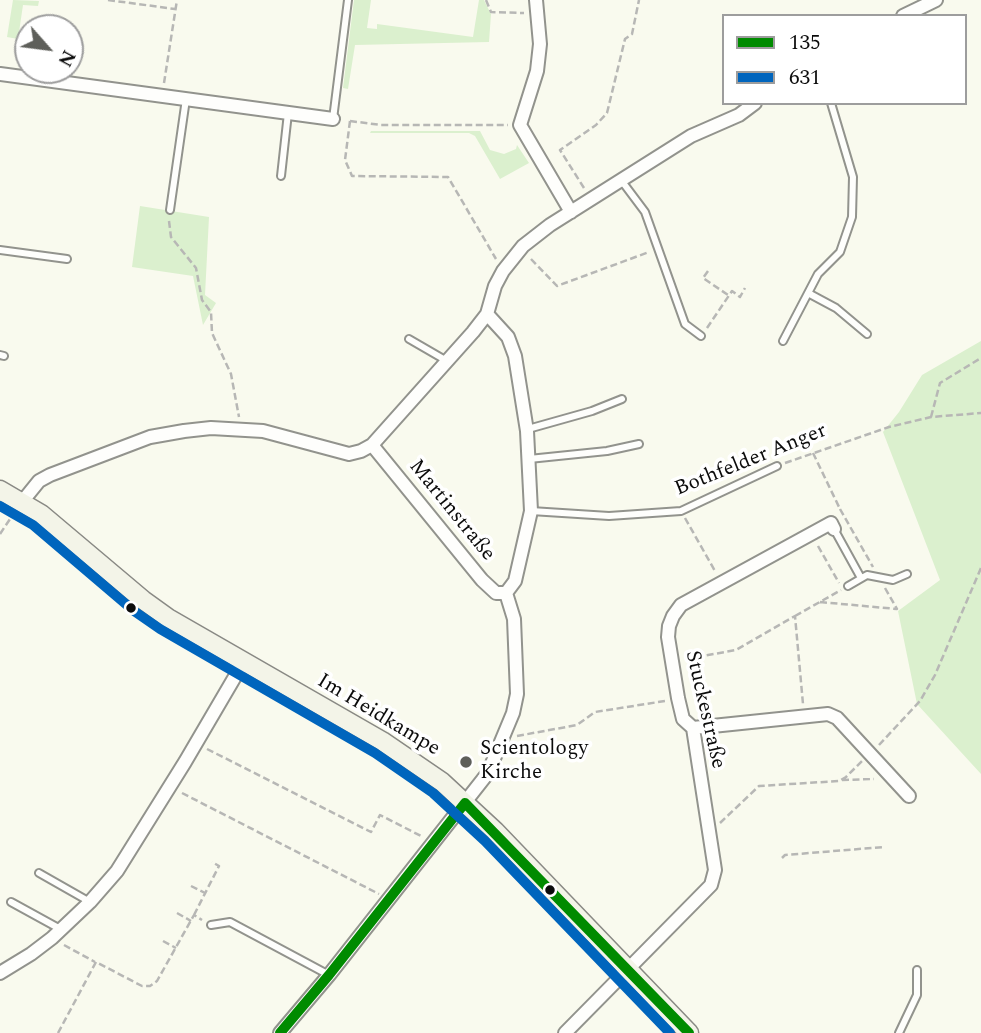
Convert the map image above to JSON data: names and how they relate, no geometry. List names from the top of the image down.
{
  "streets": {
    "street": ["Martinstraße", "Stuckestraße", "Im Heidkampe"],
    "lane": ["Bothfelder Anger"]
  },
  "crossings": [
    ["Stuckestraße", "Im Heidkampe"]
  ],
  "places": ["Scientology Kirche"],
  "lines": ["transit line 631", "transit line 135"],
  "legend": ["135", "631"],
  "north": "bottom right"
}
